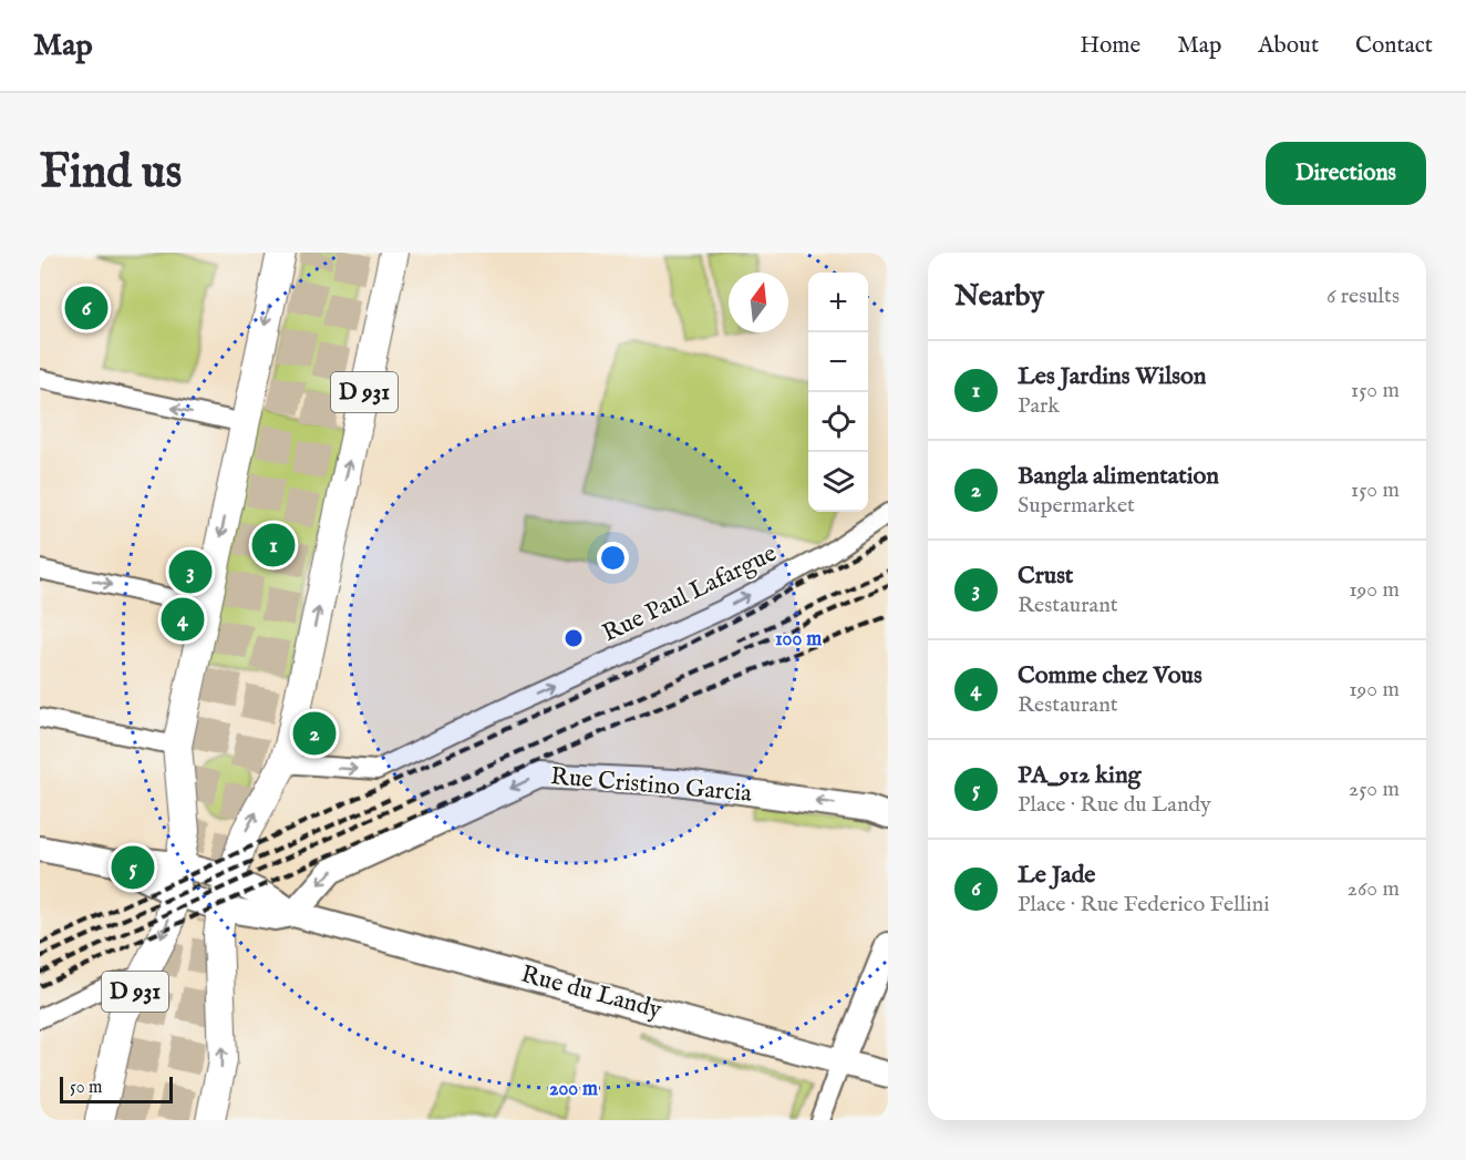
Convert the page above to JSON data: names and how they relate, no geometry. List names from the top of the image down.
{
  "streets": {
    "main road": ["D 931", "Rue Cristino Garcia", "Rue du Landy"],
    "street": ["Rue Paul Lafargue"]
  },
  "crossings": [
    ["D 931", "Rue Paul Lafargue"],
    ["D 931", "Rue du Landy"],
    ["Rue Cristino Garcia", "Rue du Landy"]
  ],
  "one_way": ["Rue Paul Lafargue", "Rue Cristino Garcia"],
  "scale_bar": "50 m",
  "north": "top",
  "page": {
    "header": "Map",
    "nav": [
      "Home",
      "Map",
      "About",
      "Contact"
    ],
    "buttons": "Directions",
    "title": "Find us",
    "heading": ["Nearby", "6 results"],
    "map_buttons": ["+", "−"],
    "pins": [
      "6",
      "1",
      "3",
      "4",
      "2",
      "5"
    ],
    "list": [
      {
        "mark": "1",
        "name": "Les Jardins Wilson",
        "note": "Park",
        "value": "150 m"
      },
      {
        "mark": "2",
        "name": "Bangla alimentation",
        "note": "Supermarket",
        "value": "150 m"
      },
      {
        "mark": "3",
        "name": "Crust",
        "note": "Restaurant",
        "value": "190 m"
      },
      {
        "mark": "4",
        "name": "Comme chez Vous",
        "note": "Restaurant",
        "value": "190 m"
      },
      {
        "mark": "5",
        "name": "PA_912 king",
        "note": "Place · Rue du Landy",
        "value": "250 m"
      },
      {
        "mark": "6",
        "name": "Le Jade",
        "note": "Place · Rue Federico Fellini",
        "value": "260 m"
      }
    ],
    "scale": "50 m"
  },
  "rings": ["100 m", "200 m"]
}
